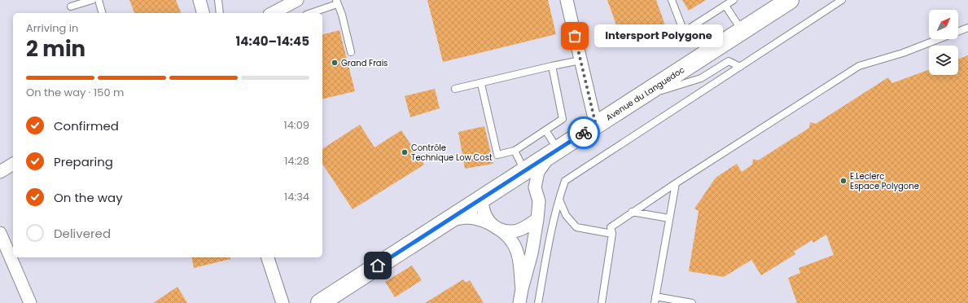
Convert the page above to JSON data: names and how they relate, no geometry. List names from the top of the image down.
{
  "streets": {
    "main road": ["Avenue du Languedoc"]
  },
  "places": [
    "Intersport Polygone",
    "Grand Frais",
    "Contrôle Technique Low Cost",
    "E.Leclerc Espace Polygone"
  ],
  "north": "top right",
  "page": {
    "heading": ["2 min", "Arriving in", "14:40–14:45"],
    "bubble": "Intersport Polygone",
    "bar": "On the way · 150 m",
    "list": [
      ["Confirmed", "14:09"],
      ["Preparing", "14:28"],
      ["On the way", "14:34"],
      "Delivered"
    ]
  }
}
